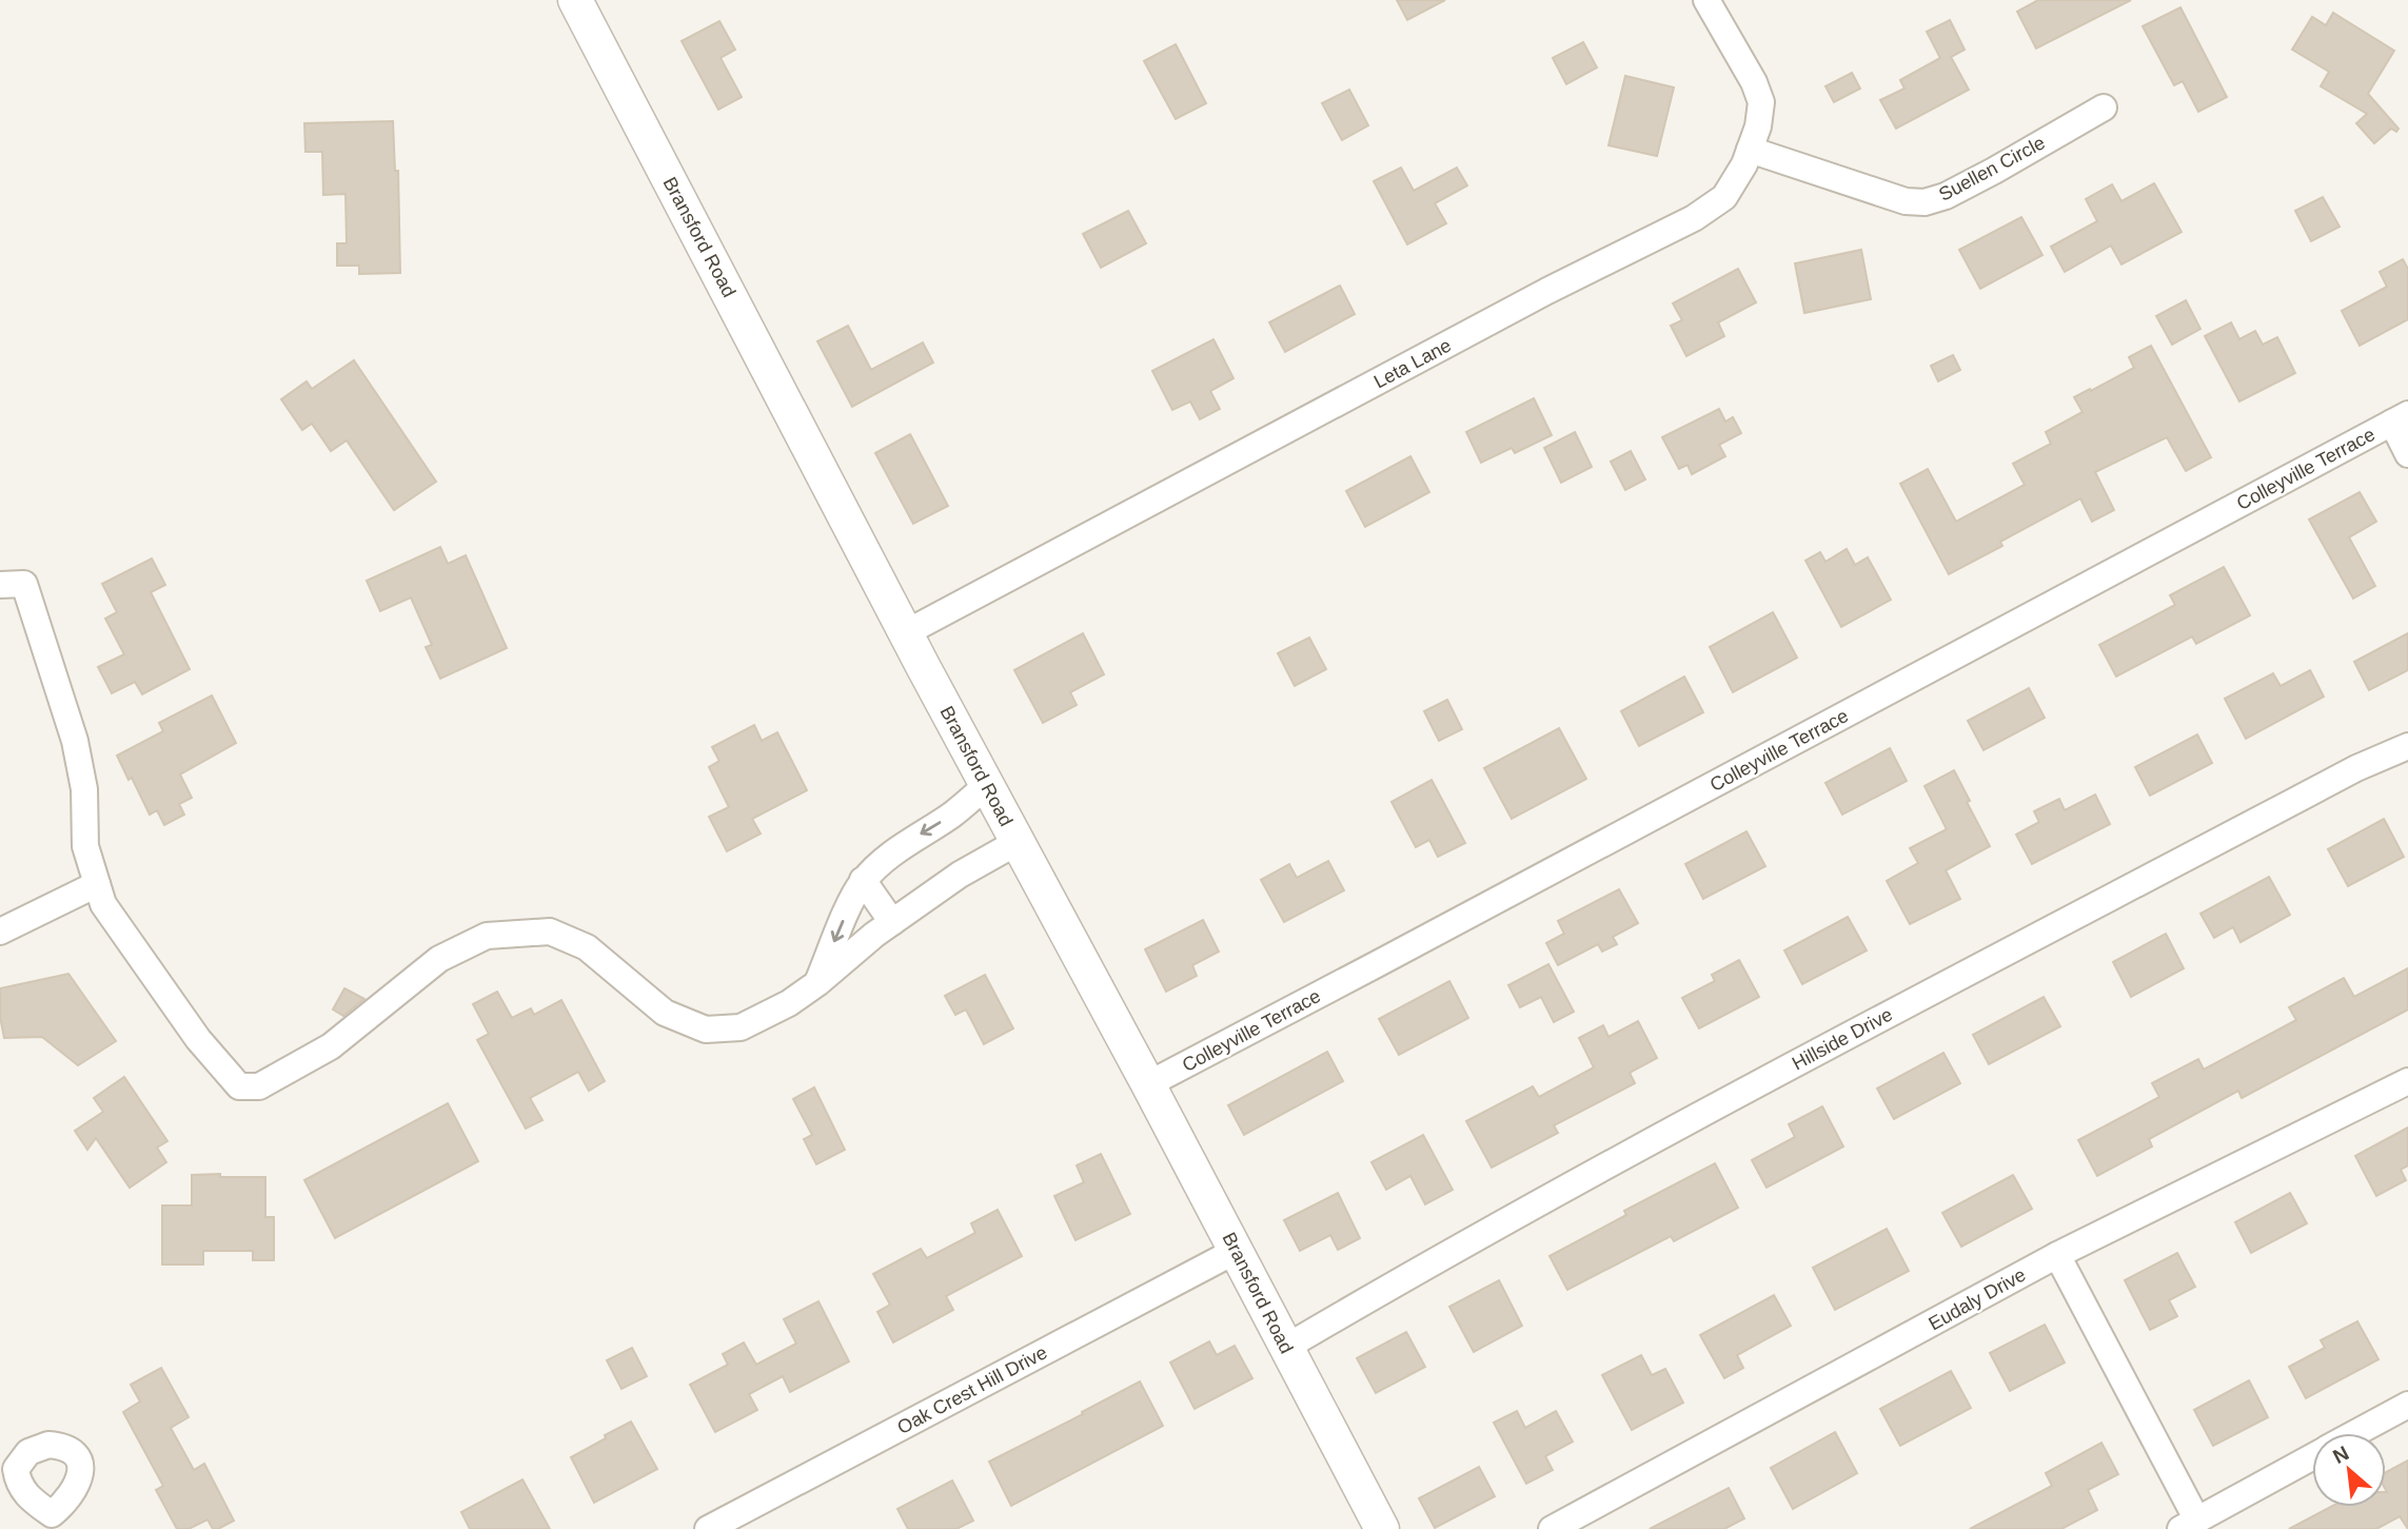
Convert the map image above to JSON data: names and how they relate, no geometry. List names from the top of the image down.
{
  "streets": {
    "street": [
      "Suellen Circle",
      "Bransford Road",
      "Leta Lane",
      "Colleyville Terrace",
      "Hillside Drive",
      "Eudaly Drive",
      "Oak Crest Hill Drive"
    ]
  },
  "crossings": [
    ["Suellen Circle", "Leta Lane"],
    ["Bransford Road", "Leta Lane"],
    ["Bransford Road", "Colleyville Terrace"],
    ["Bransford Road", "Hillside Drive"],
    ["Bransford Road", "Oak Crest Hill Drive"]
  ],
  "north": "top left"
}
